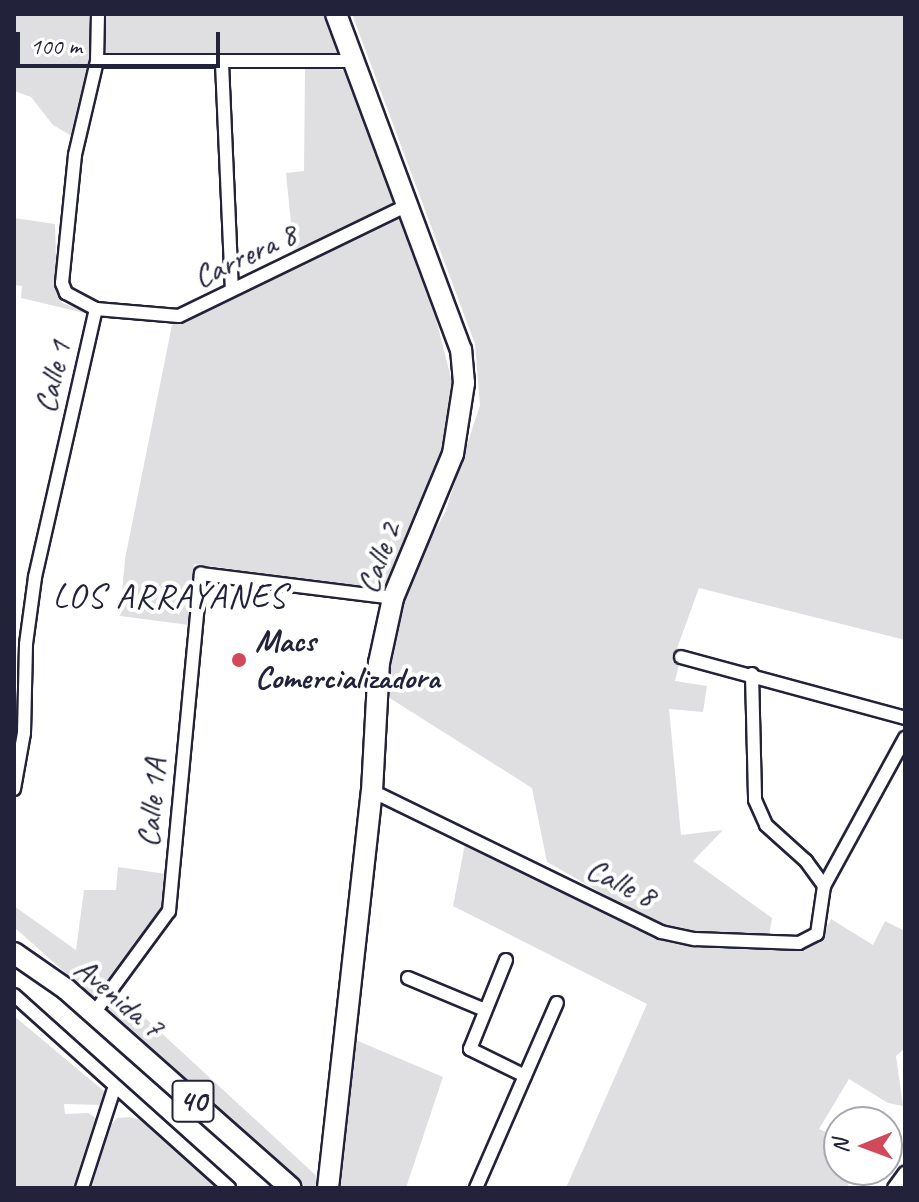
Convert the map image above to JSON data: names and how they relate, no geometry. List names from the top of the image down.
{
  "streets": {
    "main road": ["Calle 2", "Avenida 7", "40"],
    "street": [
      "Carrera 8",
      "Calle 1",
      "Calle 1A",
      "Calle 8"
    ]
  },
  "crossings": [
    ["Carrera 8", "Calle 1"],
    ["Carrera 8", "Calle 2"],
    ["Calle 2", "Calle 1A"],
    ["Calle 2", "Calle 8"],
    ["Calle 1A", "Avenida 7"]
  ],
  "districts": ["LOS ARRAYANES"],
  "places": ["Macs Comercializadora"],
  "scale_bar": "100 m",
  "north": "left"
}
